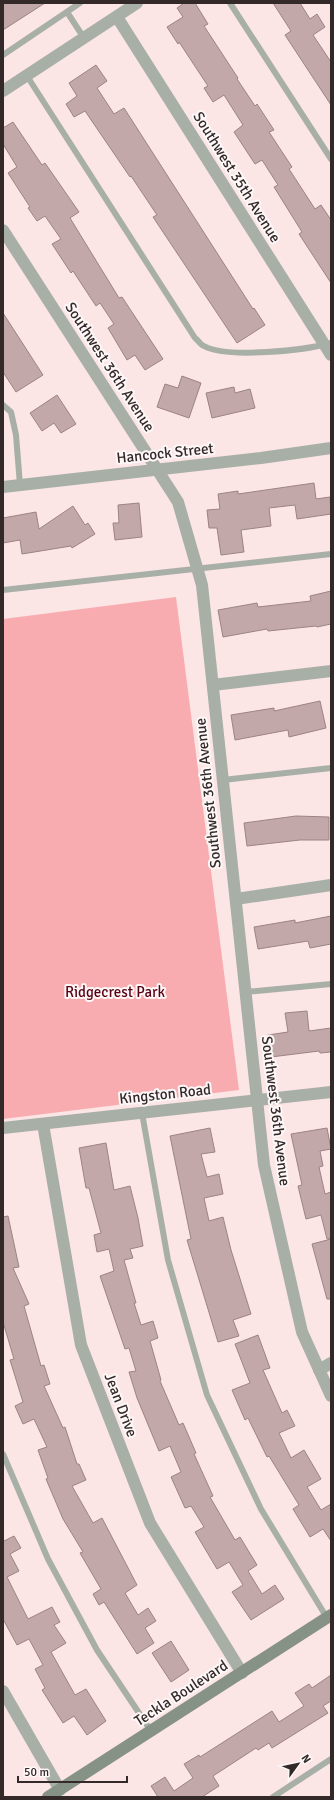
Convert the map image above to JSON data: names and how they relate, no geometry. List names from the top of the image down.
{
  "streets": {
    "main road": ["Teckla Boulevard"],
    "street": [
      "Southwest 35th Avenue",
      "Southwest 36th Avenue",
      "Hancock Street",
      "Kingston Road",
      "Jean Drive"
    ]
  },
  "crossings": [
    ["Southwest 36th Avenue", "Hancock Street"],
    ["Southwest 36th Avenue", "Kingston Road"],
    ["Kingston Road", "Jean Drive"],
    ["Jean Drive", "Teckla Boulevard"]
  ],
  "parks": ["Ridgecrest Park"],
  "scale_bar": "50 m",
  "north": "top right"
}
